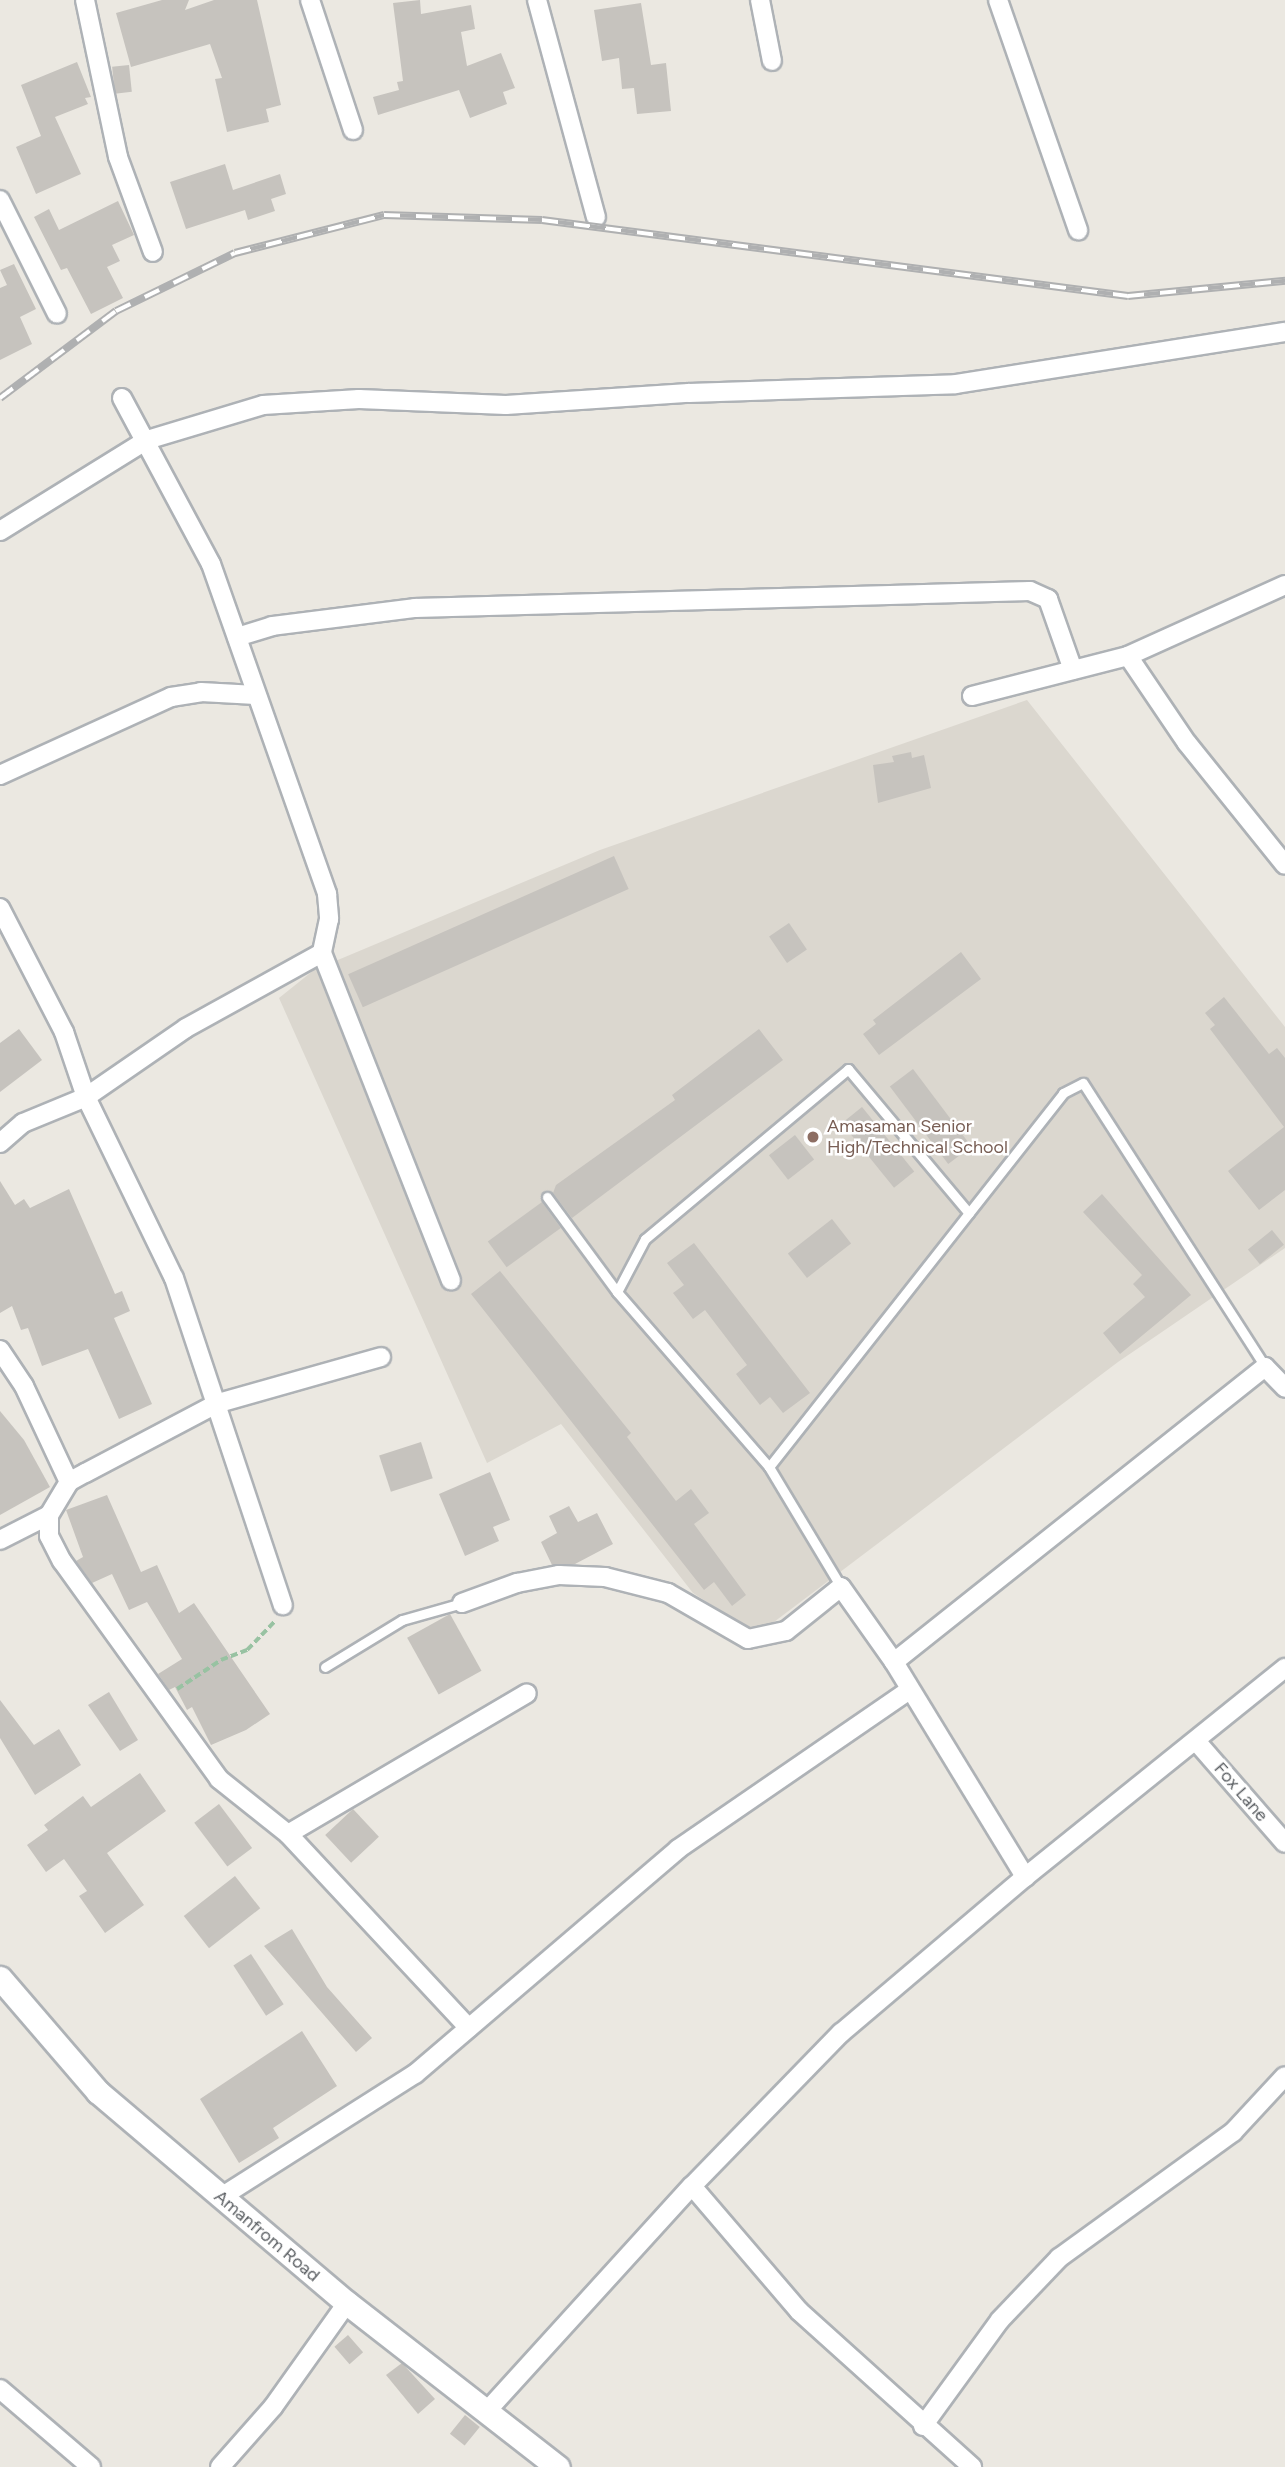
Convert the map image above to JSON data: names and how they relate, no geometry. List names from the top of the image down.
{
  "streets": {
    "street": ["Fox Lane", "Amanfrom Road"]
  },
  "places": ["Amasaman Senior High/Technical School"]
}
